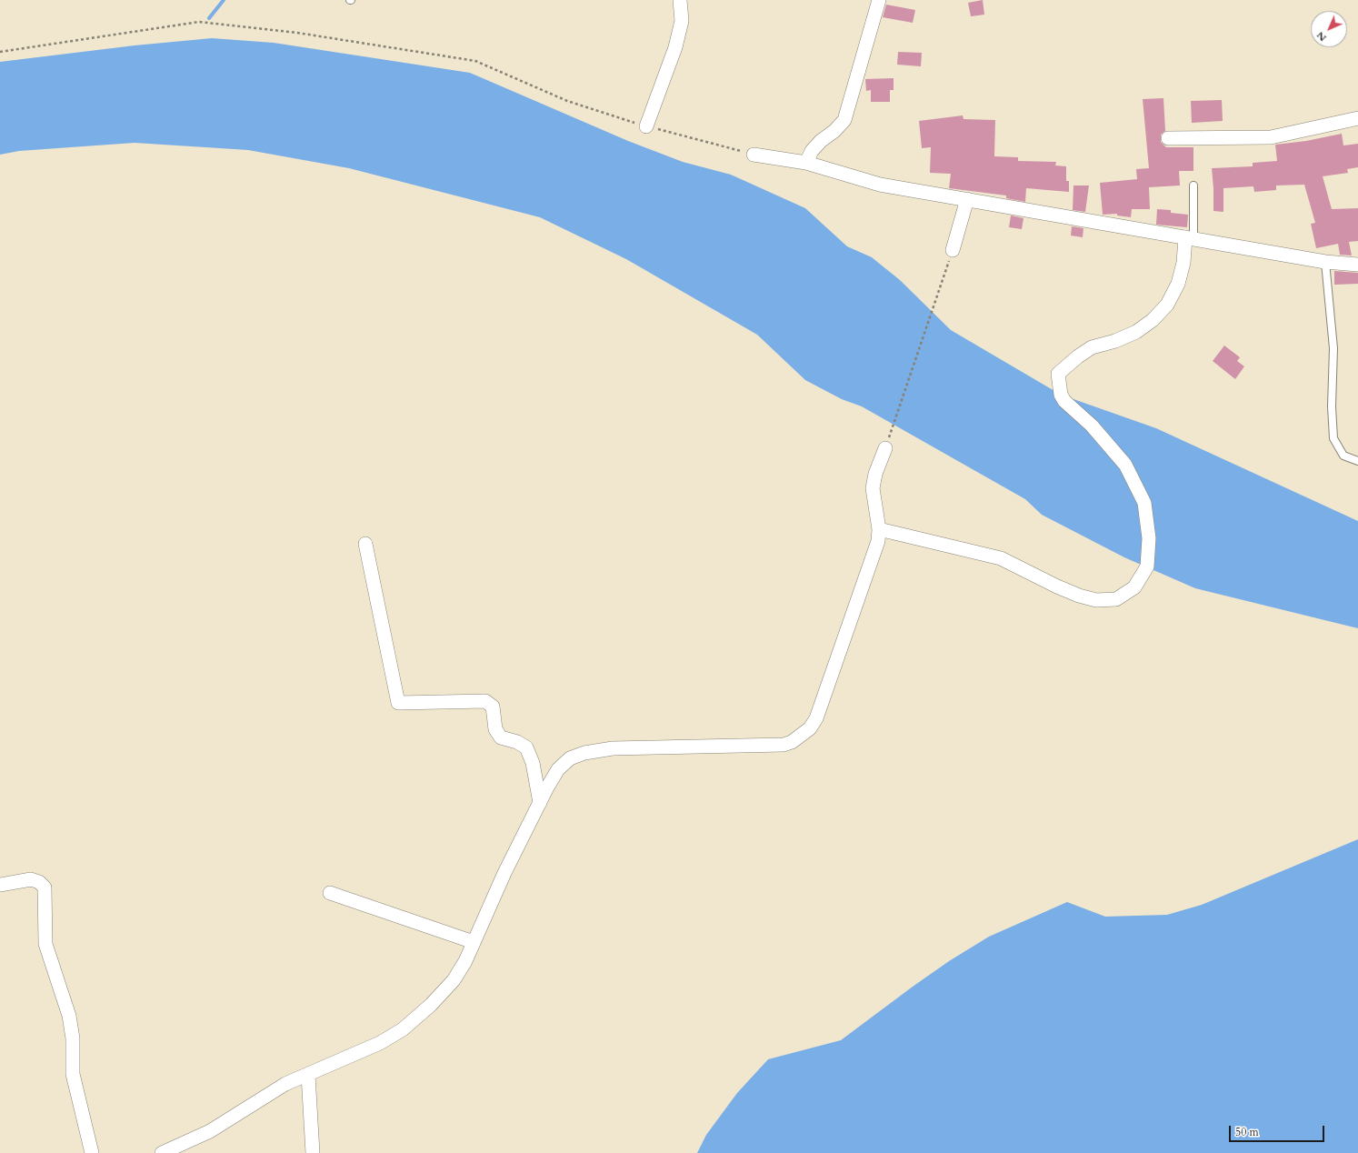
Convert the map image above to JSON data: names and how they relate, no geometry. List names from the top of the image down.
{
  "scale_bar": "50 m",
  "north": "bottom left"
}
